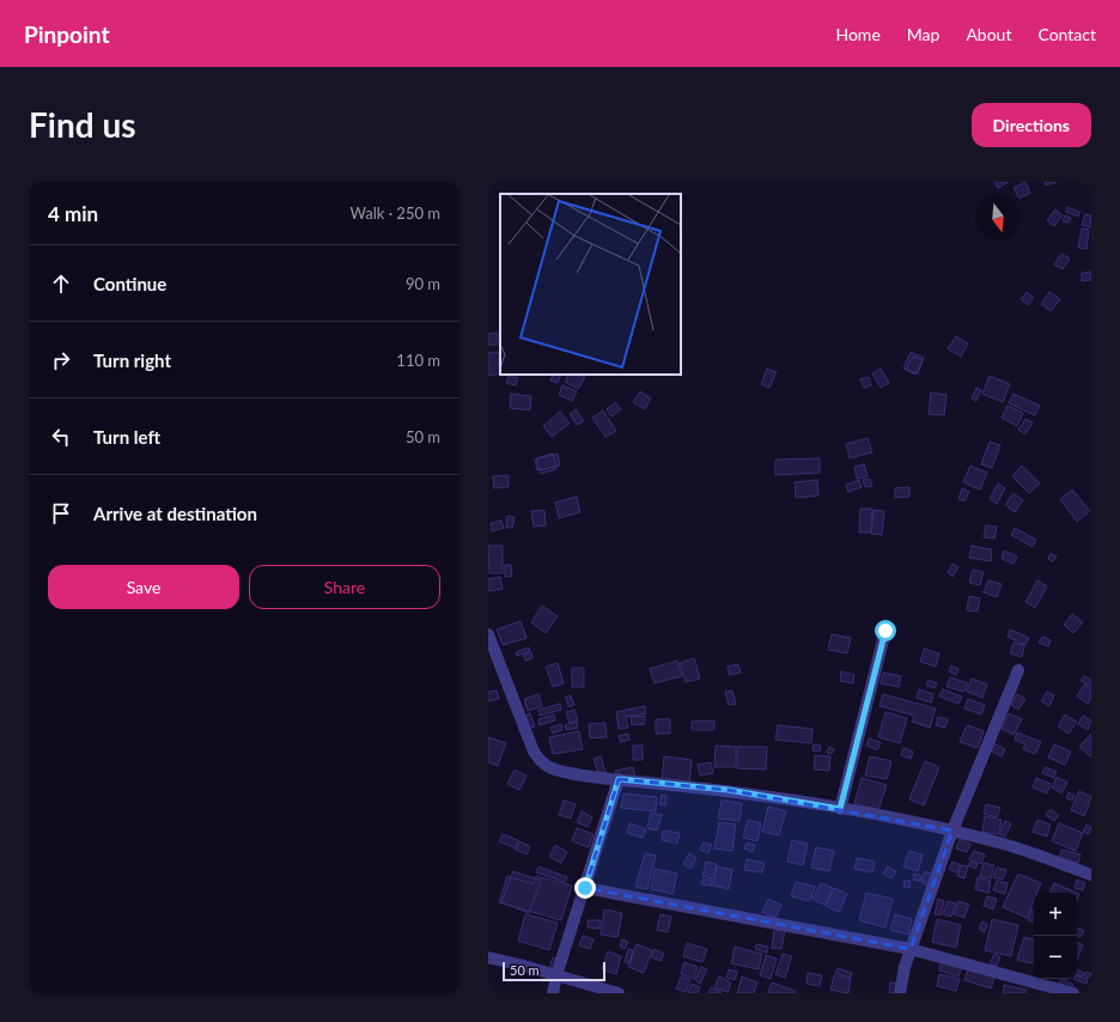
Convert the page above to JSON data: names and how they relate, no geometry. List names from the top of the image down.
{
  "scale_bar": "50 m",
  "north": "bottom",
  "page": {
    "header": "Pinpoint",
    "nav": [
      "Home",
      "Map",
      "About",
      "Contact"
    ],
    "buttons": [
      "Directions",
      ["Save", "Share"]
    ],
    "title": "Find us",
    "heading": ["4 min", "Walk · 250 m"],
    "list": [
      ["Continue", "90 m"],
      ["Turn right", "110 m"],
      ["Turn left", "50 m"],
      "Arrive at destination"
    ],
    "map_buttons": ["+", "−"],
    "scale": "50 m"
  }
}
